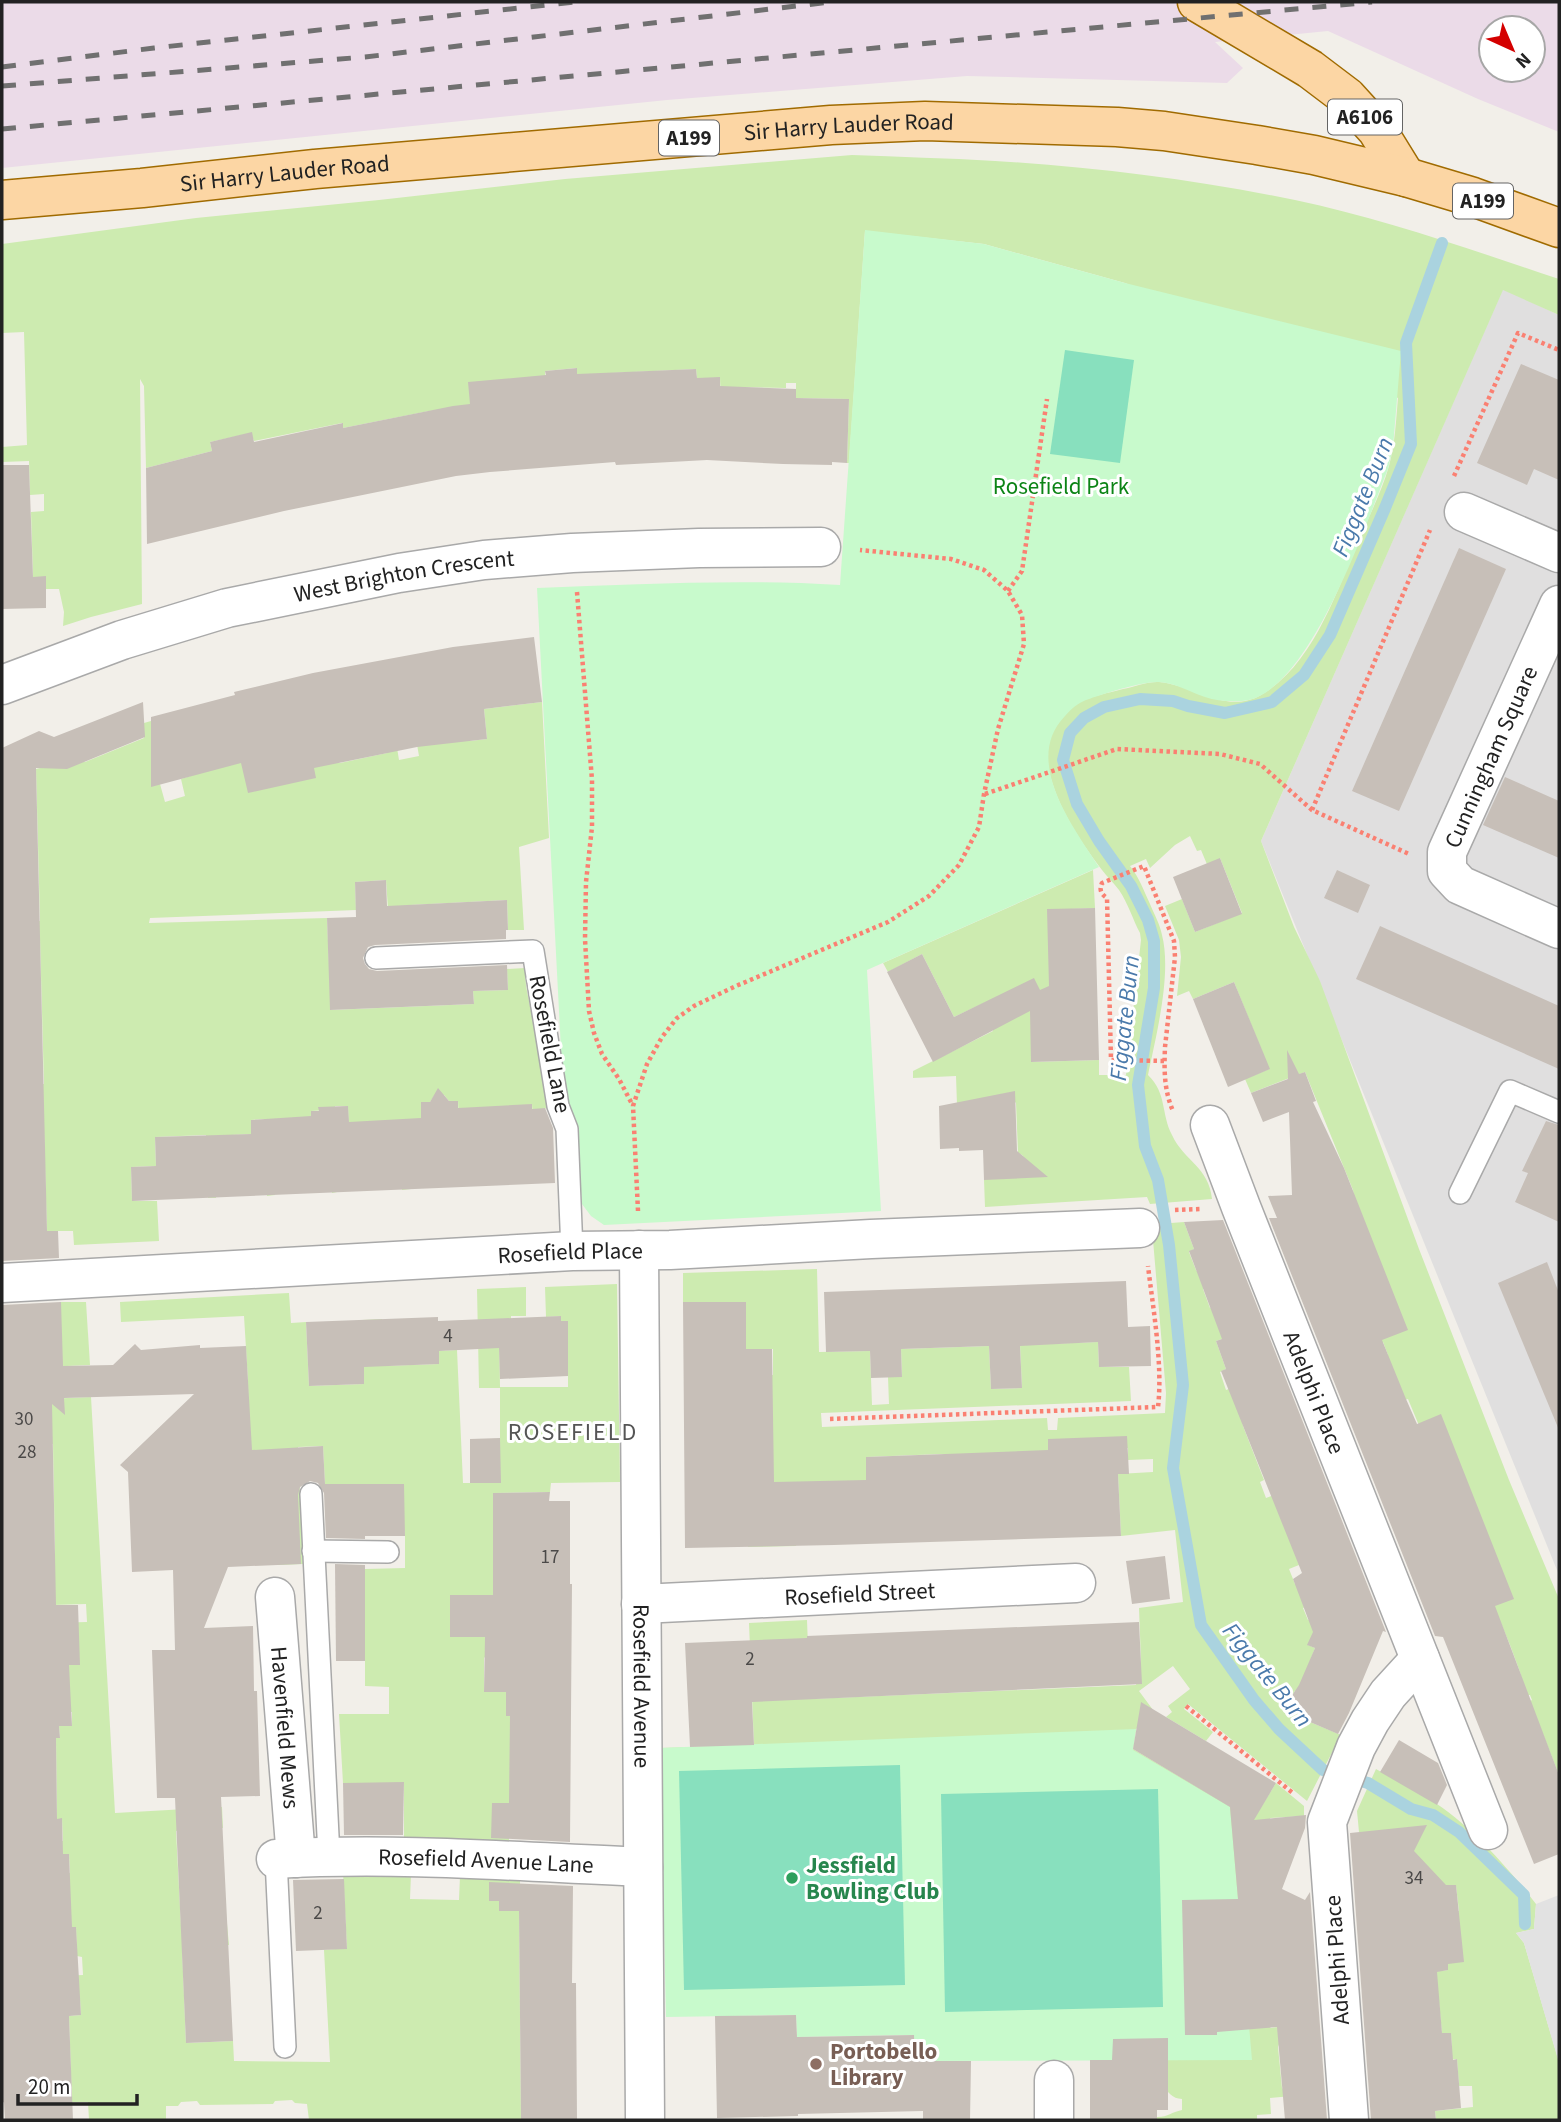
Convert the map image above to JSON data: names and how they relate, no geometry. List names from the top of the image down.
{
  "streets": {
    "main road": ["A6106", "Sir Harry Lauder Road", "A199"],
    "street": [
      "West Brighton Crescent",
      "Cunningham Square",
      "Rosefield Place",
      "Adelphi Place",
      "Rosefield Street",
      "Rosefield Avenue",
      "Havenfield Mews",
      "Rosefield Avenue Lane"
    ],
    "lane": ["Rosefield Lane"]
  },
  "crossings": [
    ["A6106", "Sir Harry Lauder Road"],
    ["Rosefield Lane", "Rosefield Place"],
    ["Rosefield Place", "Rosefield Avenue"],
    ["Rosefield Street", "Rosefield Avenue"],
    ["Rosefield Avenue", "Rosefield Avenue Lane"],
    ["Havenfield Mews", "Rosefield Avenue Lane"]
  ],
  "districts": ["ROSEFIELD"],
  "water": ["Figgate Burn"],
  "parks": ["Rosefield Park"],
  "places": ["Jessfield Bowling Club", "Portobello Library"],
  "house_numbers": [
    "4",
    "30",
    "28",
    "17",
    "2",
    "34",
    "2"
  ],
  "scale_bar": "20 m",
  "north": "bottom right"
}
